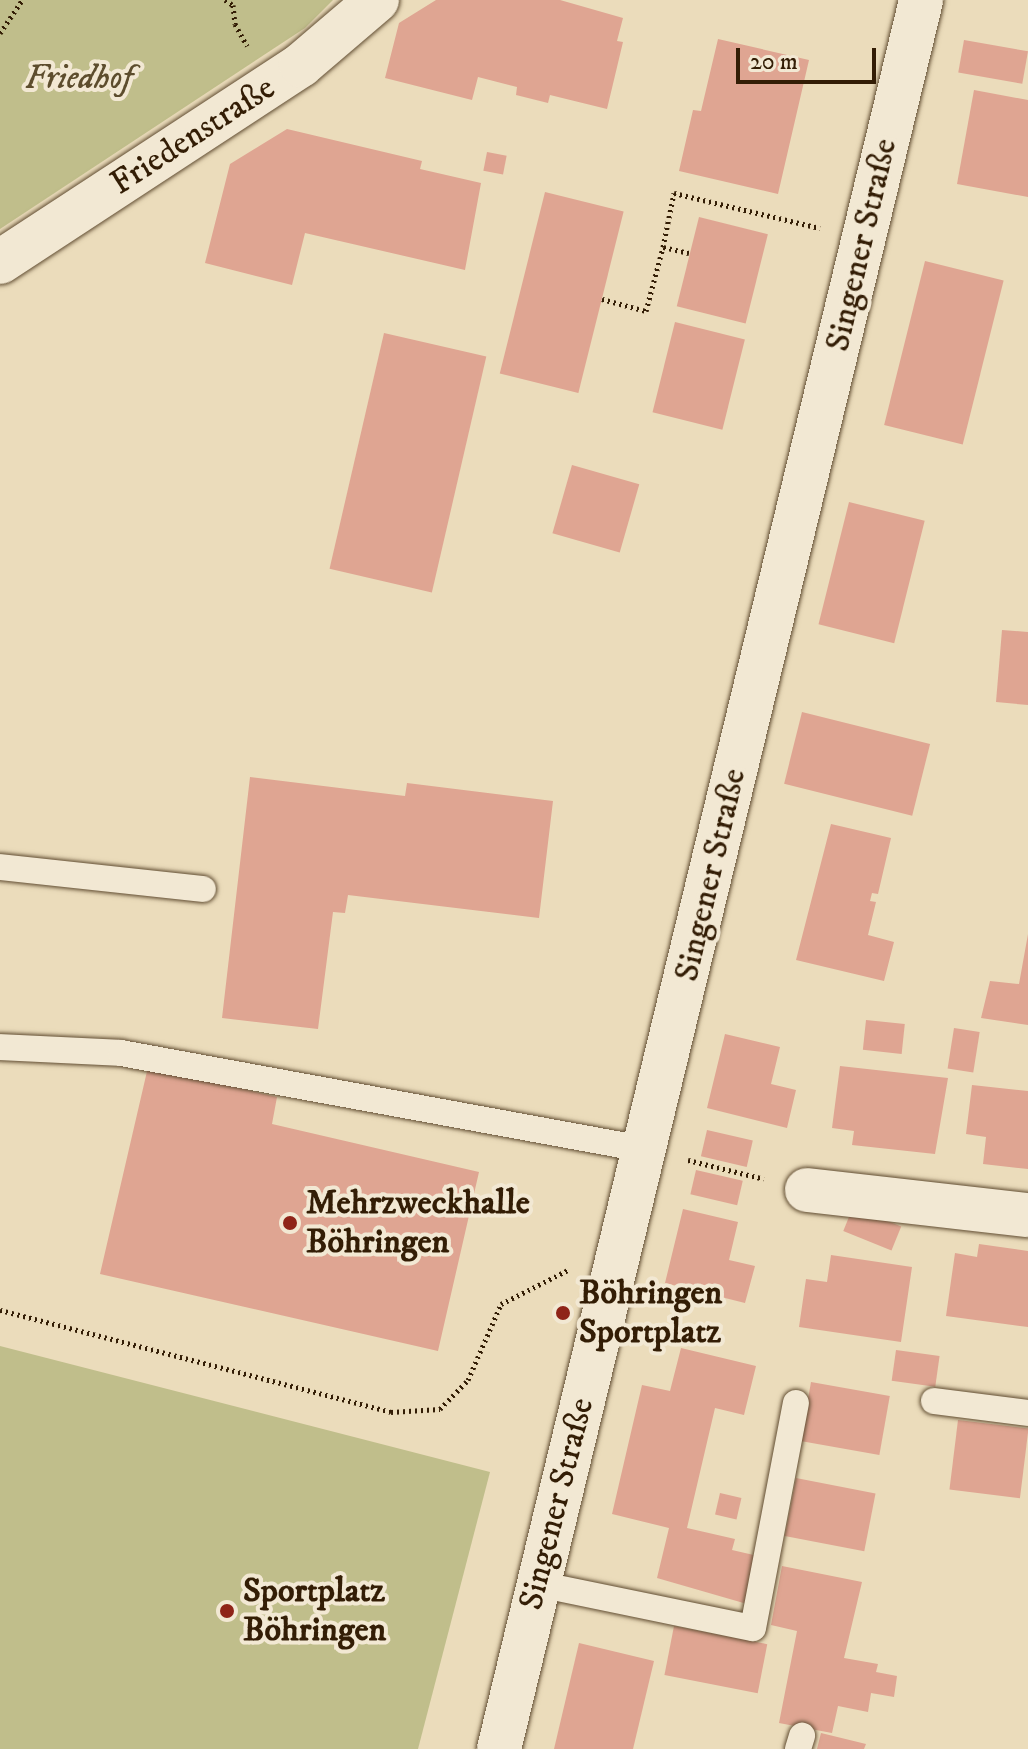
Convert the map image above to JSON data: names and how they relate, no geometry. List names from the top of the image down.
{
  "streets": {
    "street": ["Friedenstraße", "Singener Straße"]
  },
  "parks": ["Friedhof"],
  "places": ["Mehrzweckhalle Böhringen", "Böhringen Sportplatz", "Sportplatz Böhringen"],
  "scale_bar": "20 m"
}
